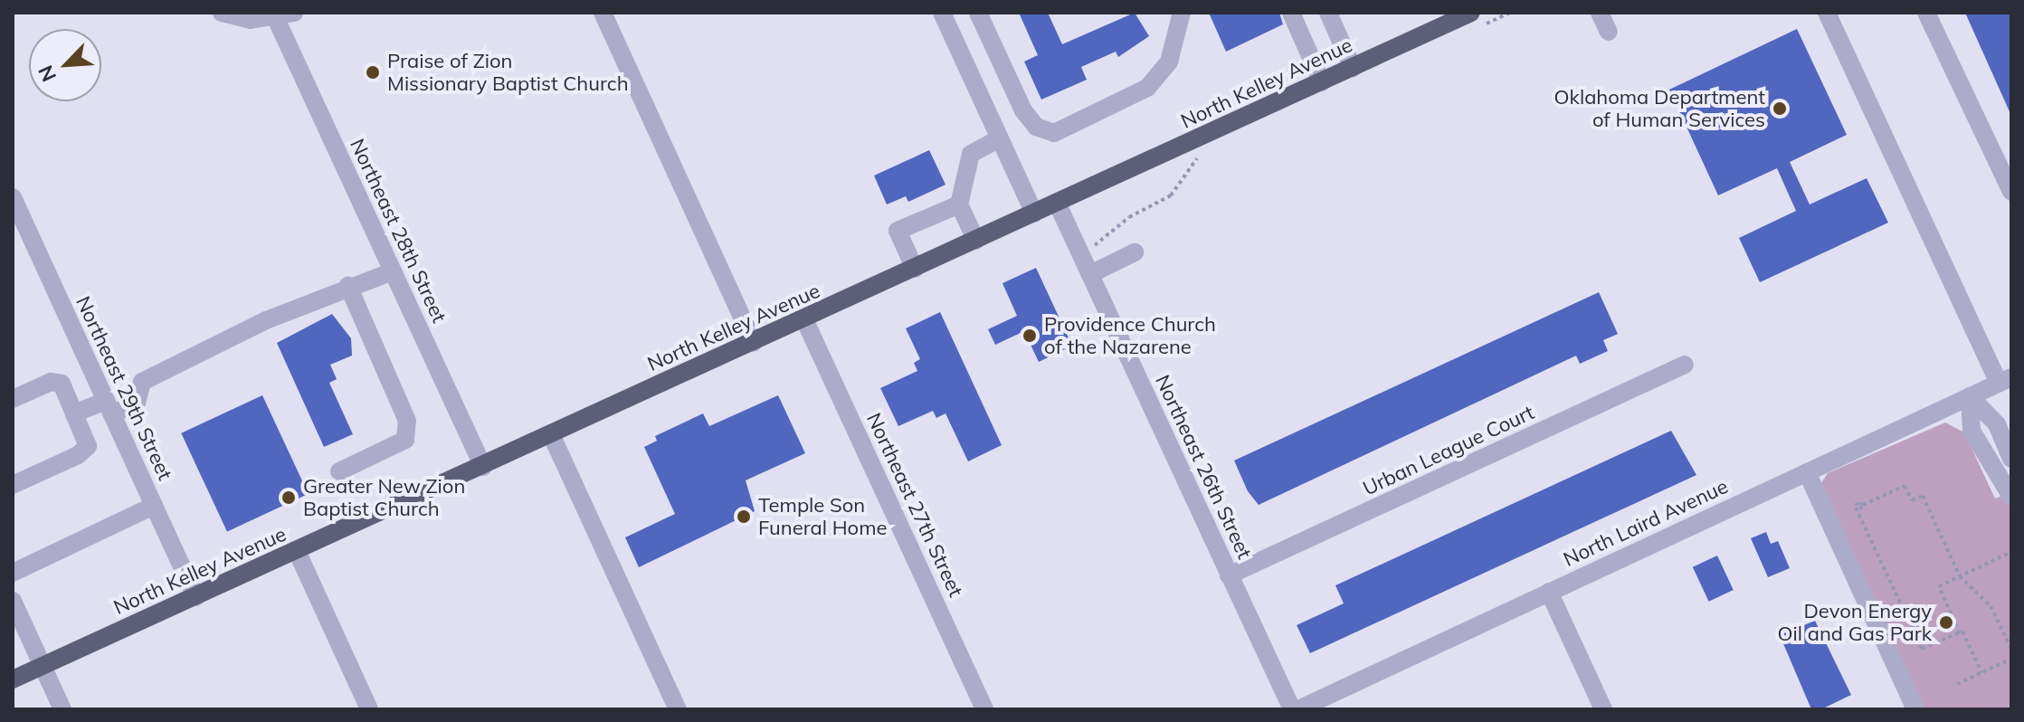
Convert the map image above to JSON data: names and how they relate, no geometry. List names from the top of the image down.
{
  "streets": {
    "main road": ["North Kelley Avenue"],
    "street": [
      "Northeast 28th Street",
      "Northeast 29th Street",
      "Urban League Court",
      "Northeast 26th Street",
      "Northeast 27th Street",
      "North Laird Avenue"
    ]
  },
  "crossings": [
    ["North Kelley Avenue", "Northeast 28th Street"],
    ["North Kelley Avenue", "Northeast 29th Street"],
    ["North Kelley Avenue", "Northeast 26th Street"],
    ["North Kelley Avenue", "Northeast 27th Street"],
    ["Urban League Court", "Northeast 26th Street"]
  ],
  "places": [
    "Praise of Zion Missionary Baptist Church",
    "Oklahoma Department of Human Services",
    "Providence Church of the Nazarene",
    "Greater New Zion Baptist Church",
    "Temple Son Funeral Home",
    "Devon Energy Oil and Gas Park"
  ],
  "north": "bottom left"
}
